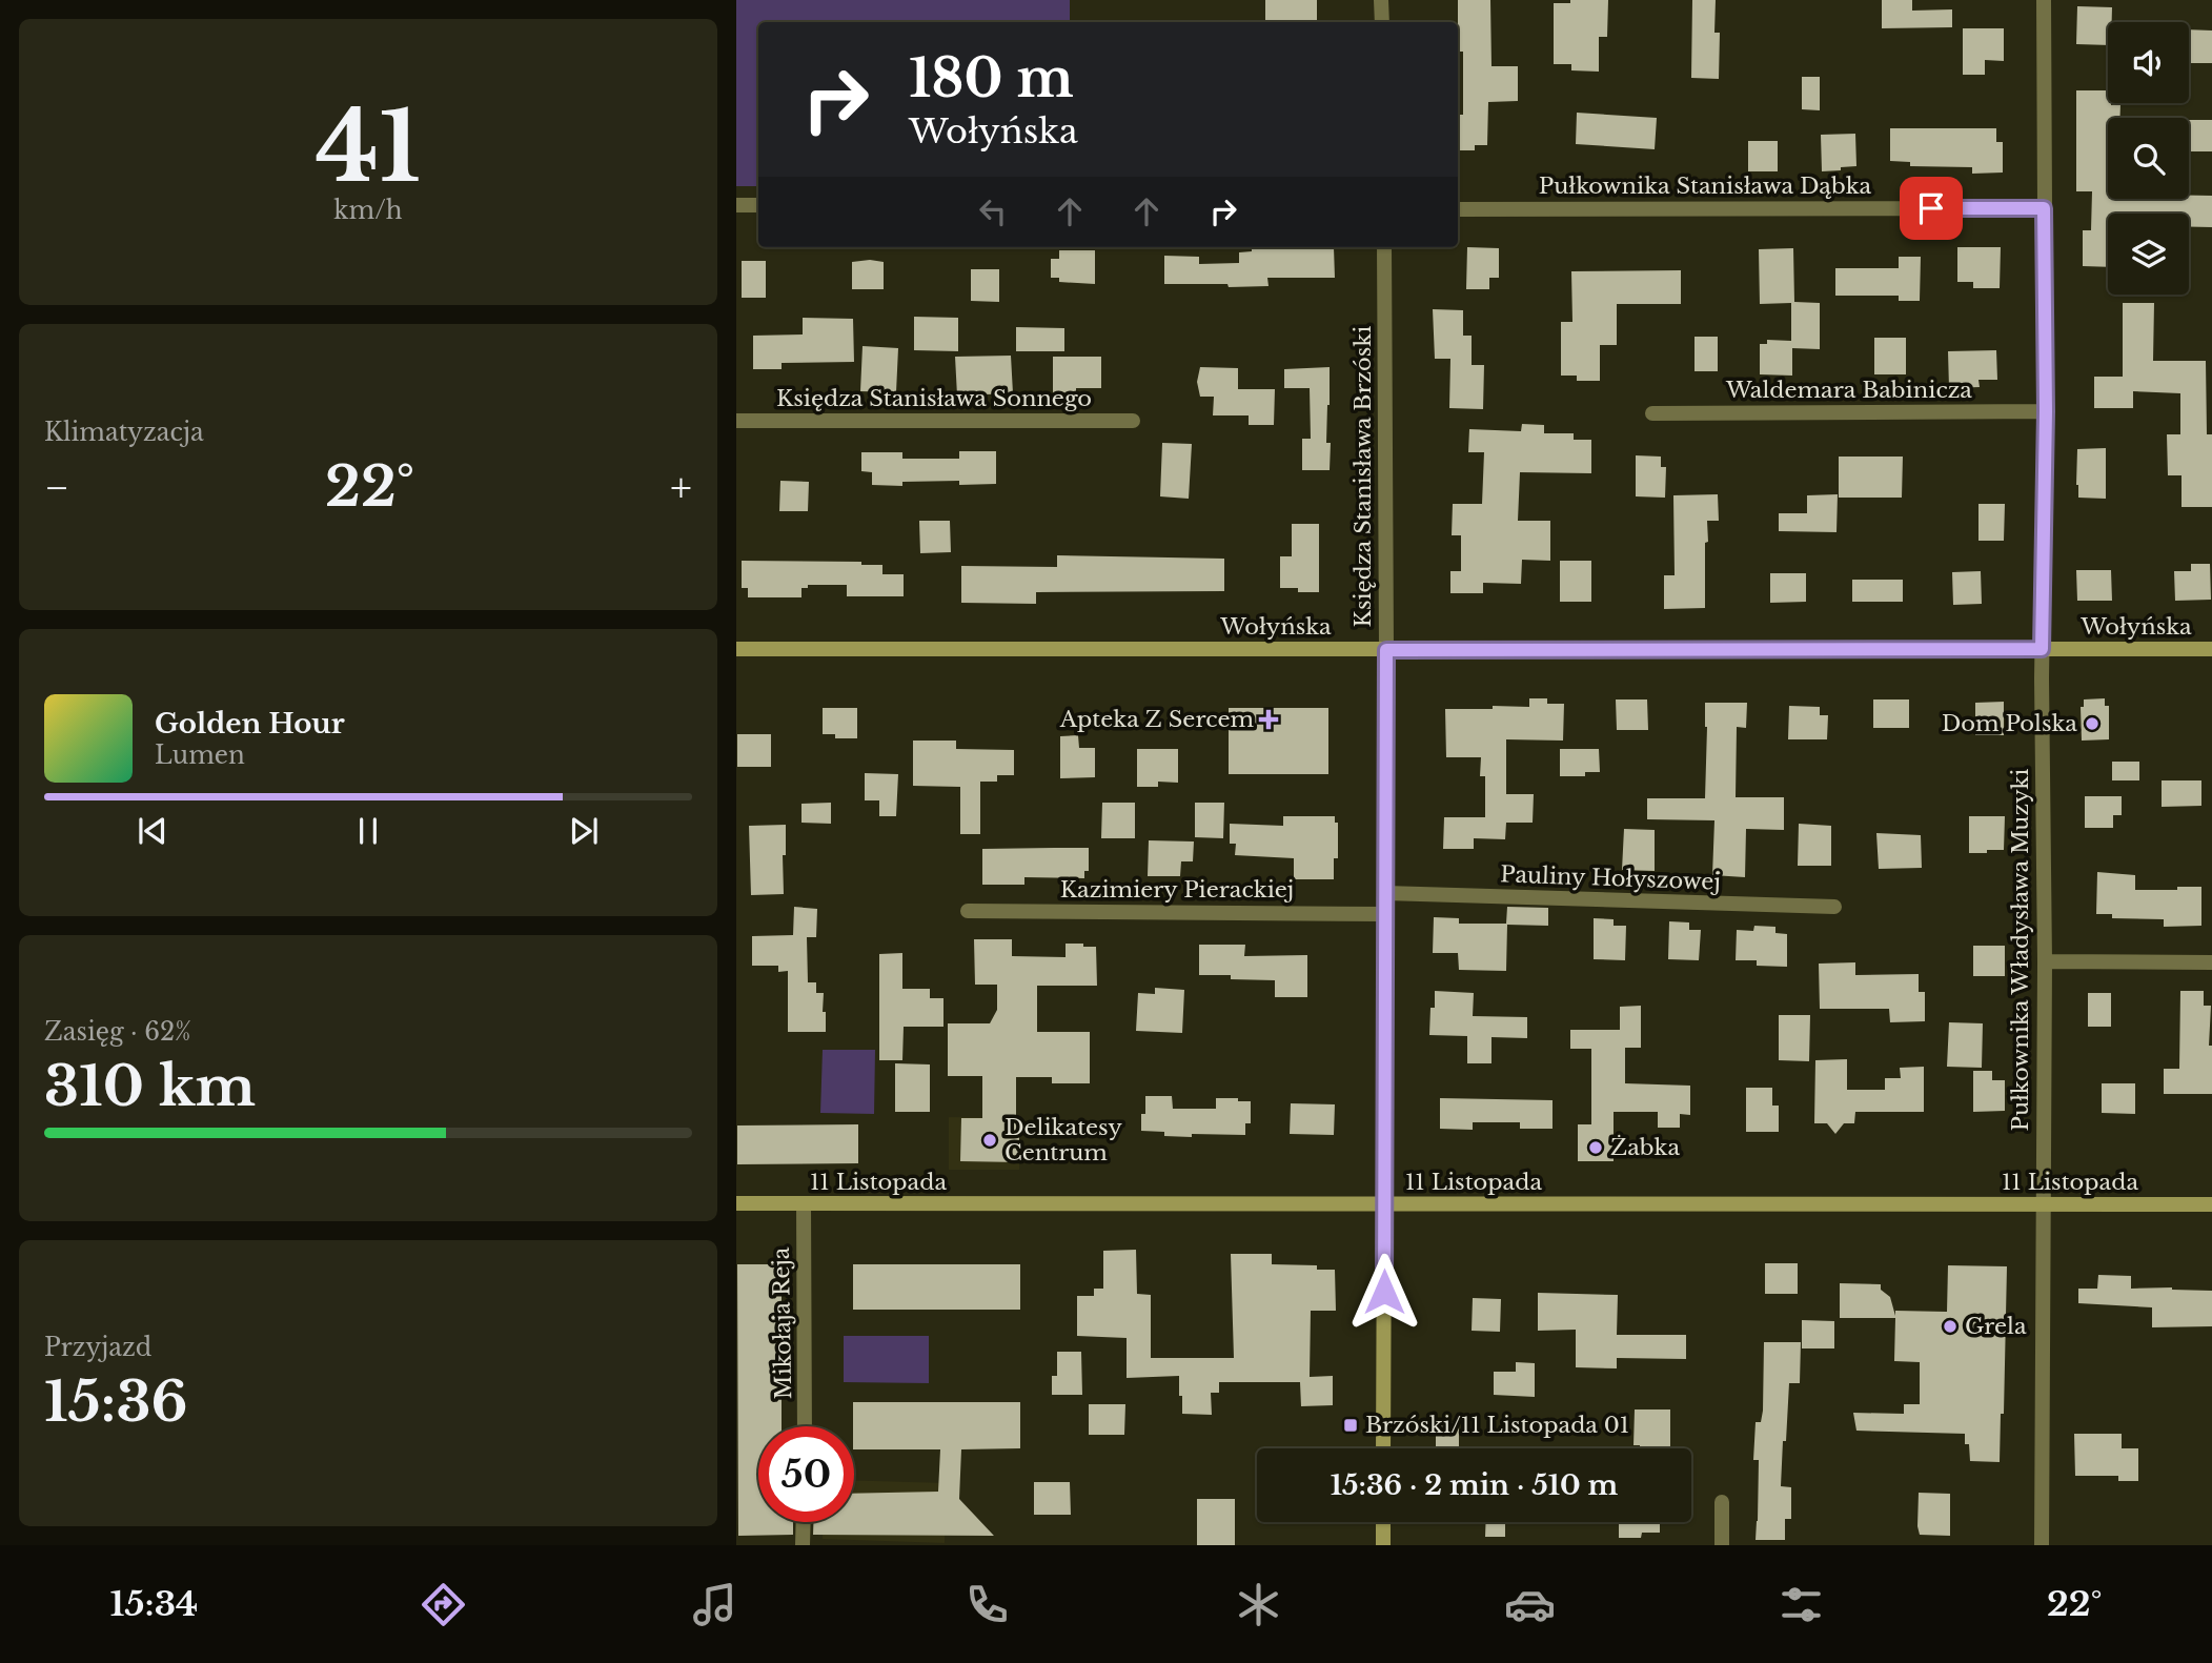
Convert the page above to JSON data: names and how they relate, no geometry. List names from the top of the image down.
{
  "streets": {
    "street": [
      "Pułkownika Stanisława Dąbka",
      "Waldemara Babinicza",
      "Księdza Stanisława Sonnego",
      "Księdza Stanisława Brzóski",
      "Wołyńska",
      "Pauliny Hołyszowej",
      "Kazimiery Pierackiej",
      "Pułkownika Władysława Muzyki",
      "11 Listopada",
      "Mikołaja Reja"
    ]
  },
  "crossings": [
    ["Pułkownika Stanisława Dąbka", "Pułkownika Władysława Muzyki"],
    ["Waldemara Babinicza", "Pułkownika Władysława Muzyki"],
    ["Księdza Stanisława Brzóski", "Wołyńska"],
    ["Księdza Stanisława Brzóski", "Pauliny Hołyszowej"],
    ["Księdza Stanisława Brzóski", "Kazimiery Pierackiej"],
    ["Księdza Stanisława Brzóski", "11 Listopada"],
    ["Wołyńska", "Pułkownika Władysława Muzyki"],
    ["Pułkownika Władysława Muzyki", "11 Listopada"],
    ["11 Listopada", "Mikołaja Reja"]
  ],
  "places": {
    "health": ["Apteka Z Sercem"],
    "other": [
      "Dom Polska",
      "Delikatesy Centrum",
      "Żabka",
      "Grela"
    ],
    "transit": ["Brzóski/11 Listopada 01"]
  },
  "page": {
    "tile": [
      ["41", "km/h"],
      "Klimatyzacja",
      ["Zasięg · 62%", "310 km"],
      ["Przyjazd", "15:36"]
    ],
    "turn": ["180 m", "Wołyńska"],
    "heat": ["−", "22°", "+"],
    "song": ["Golden Hour", "Lumen"],
    "limit": "50",
    "trip": "15:36 · 2 min · 510 m",
    "tabs": ["15:34", "22°"]
  }
}
